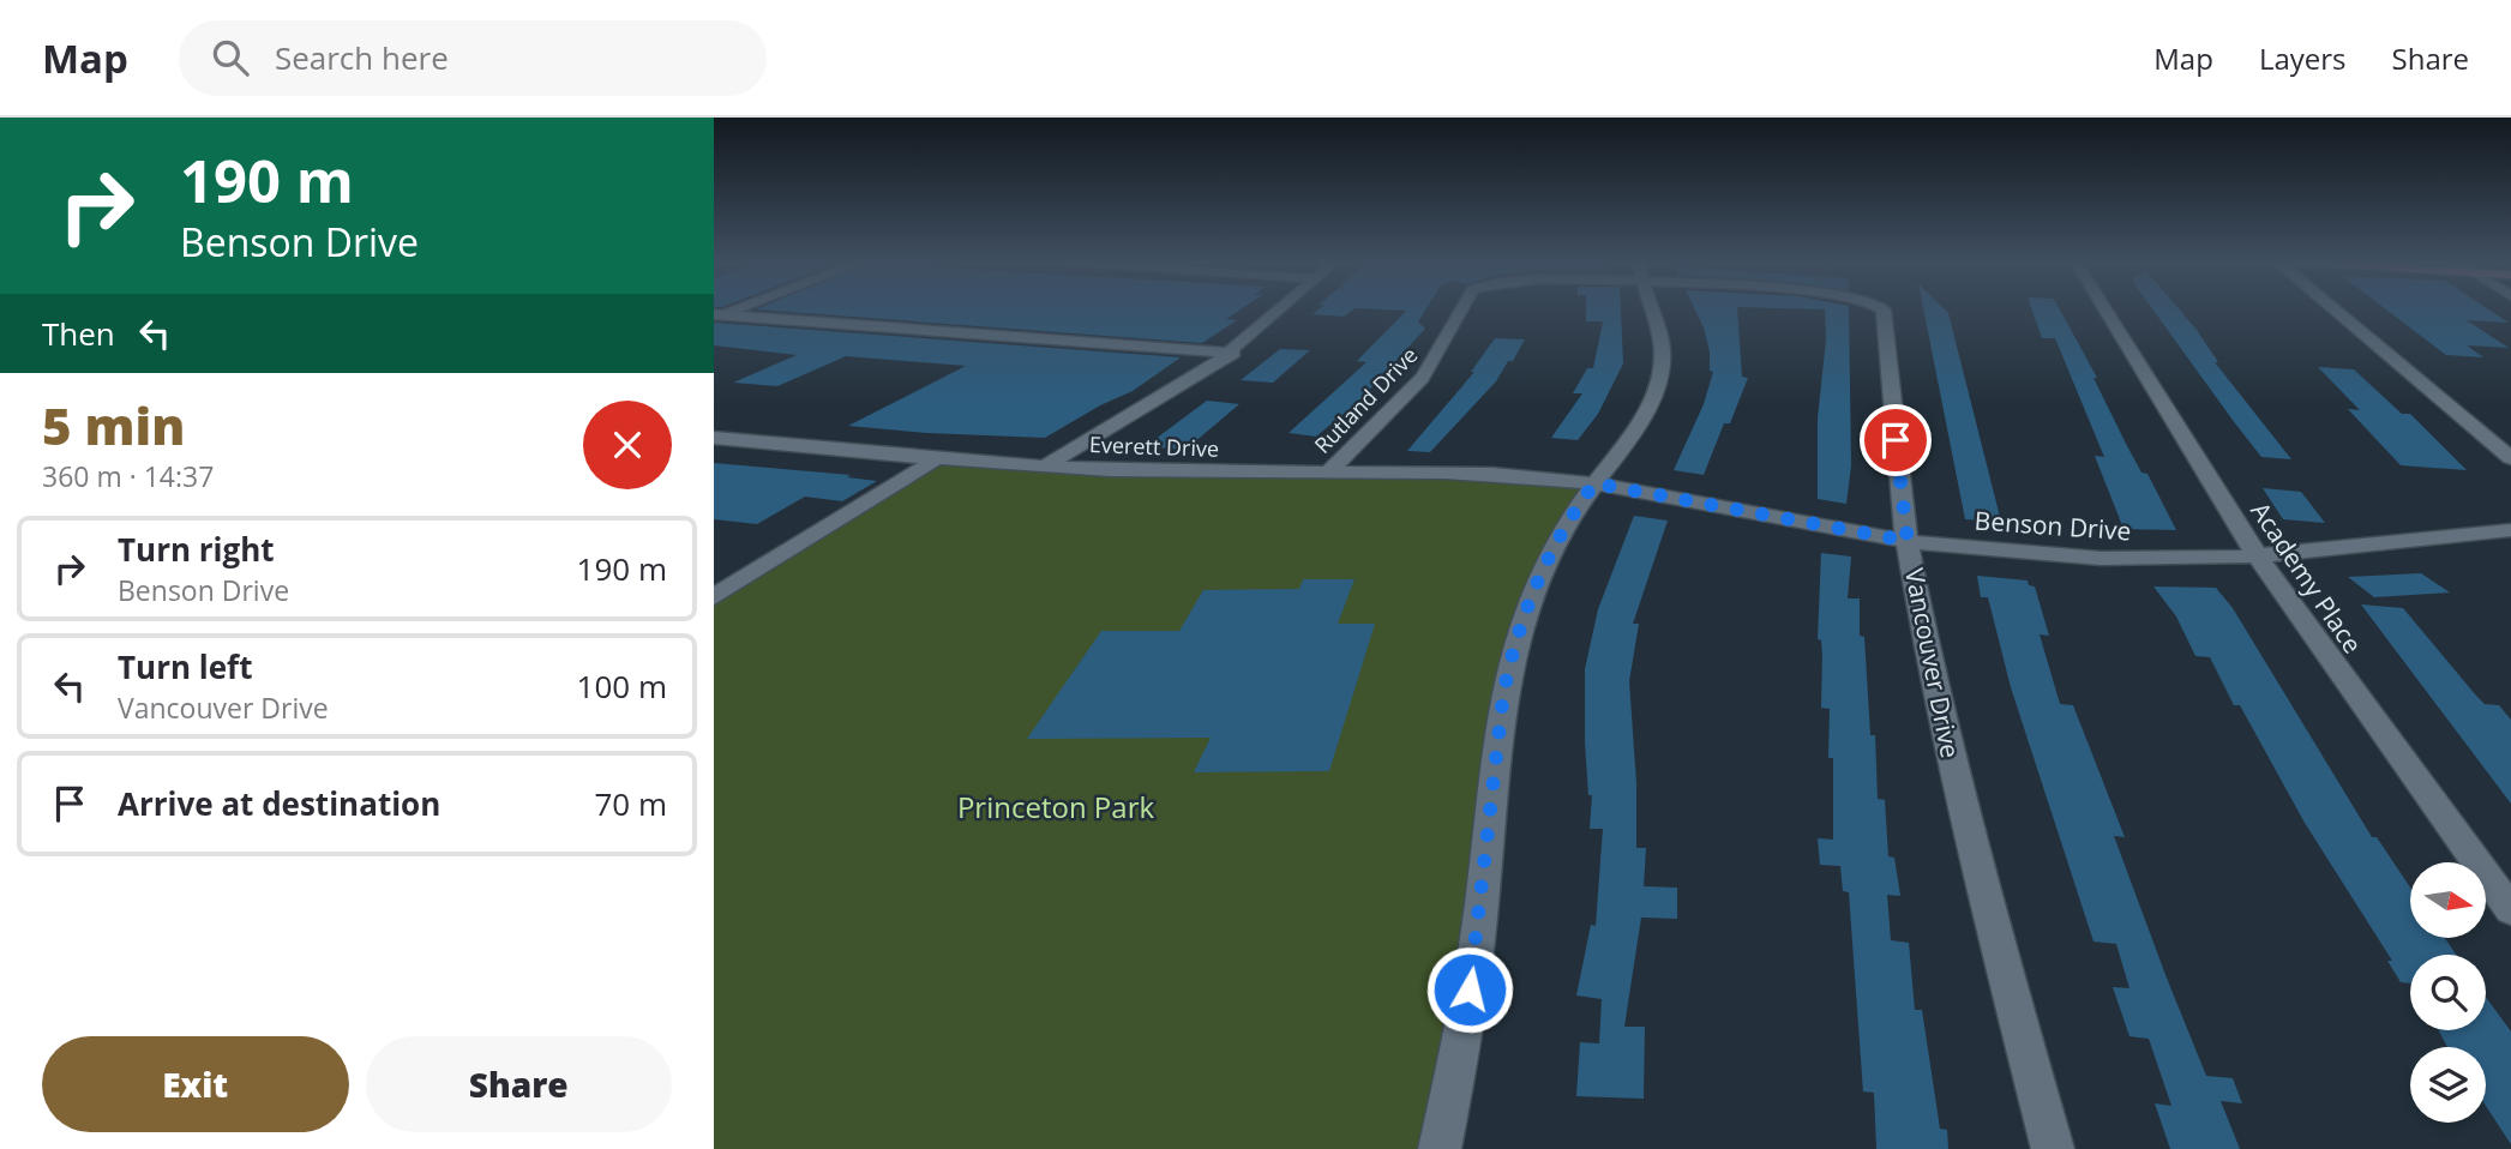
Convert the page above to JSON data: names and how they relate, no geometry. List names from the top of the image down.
{
  "streets": {
    "street": [
      "Rutland Drive",
      "Everett Drive",
      "Benson Drive",
      "Academy Place",
      "Vancouver Drive"
    ]
  },
  "crossings": [
    ["Rutland Drive", "Everett Drive"],
    ["Everett Drive", "Benson Drive"],
    ["Benson Drive", "Academy Place"],
    ["Benson Drive", "Vancouver Drive"]
  ],
  "parks": ["Princeton Park"],
  "north": "right",
  "page": {
    "header": "Map",
    "search": "Search here",
    "nav": ["Map", "Layers", "Share"],
    "turn": ["190 m", "Benson Drive"],
    "then": "Then",
    "heading": ["5 min", "360 m · 14:37"],
    "list": [
      {
        "name": "Turn right",
        "note": "Benson Drive",
        "value": "190 m"
      },
      {
        "name": "Turn left",
        "note": "Vancouver Drive",
        "value": "100 m"
      },
      {
        "name": "Arrive at destination",
        "value": "70 m"
      }
    ],
    "buttons": ["Exit", "Share"]
  }
}
